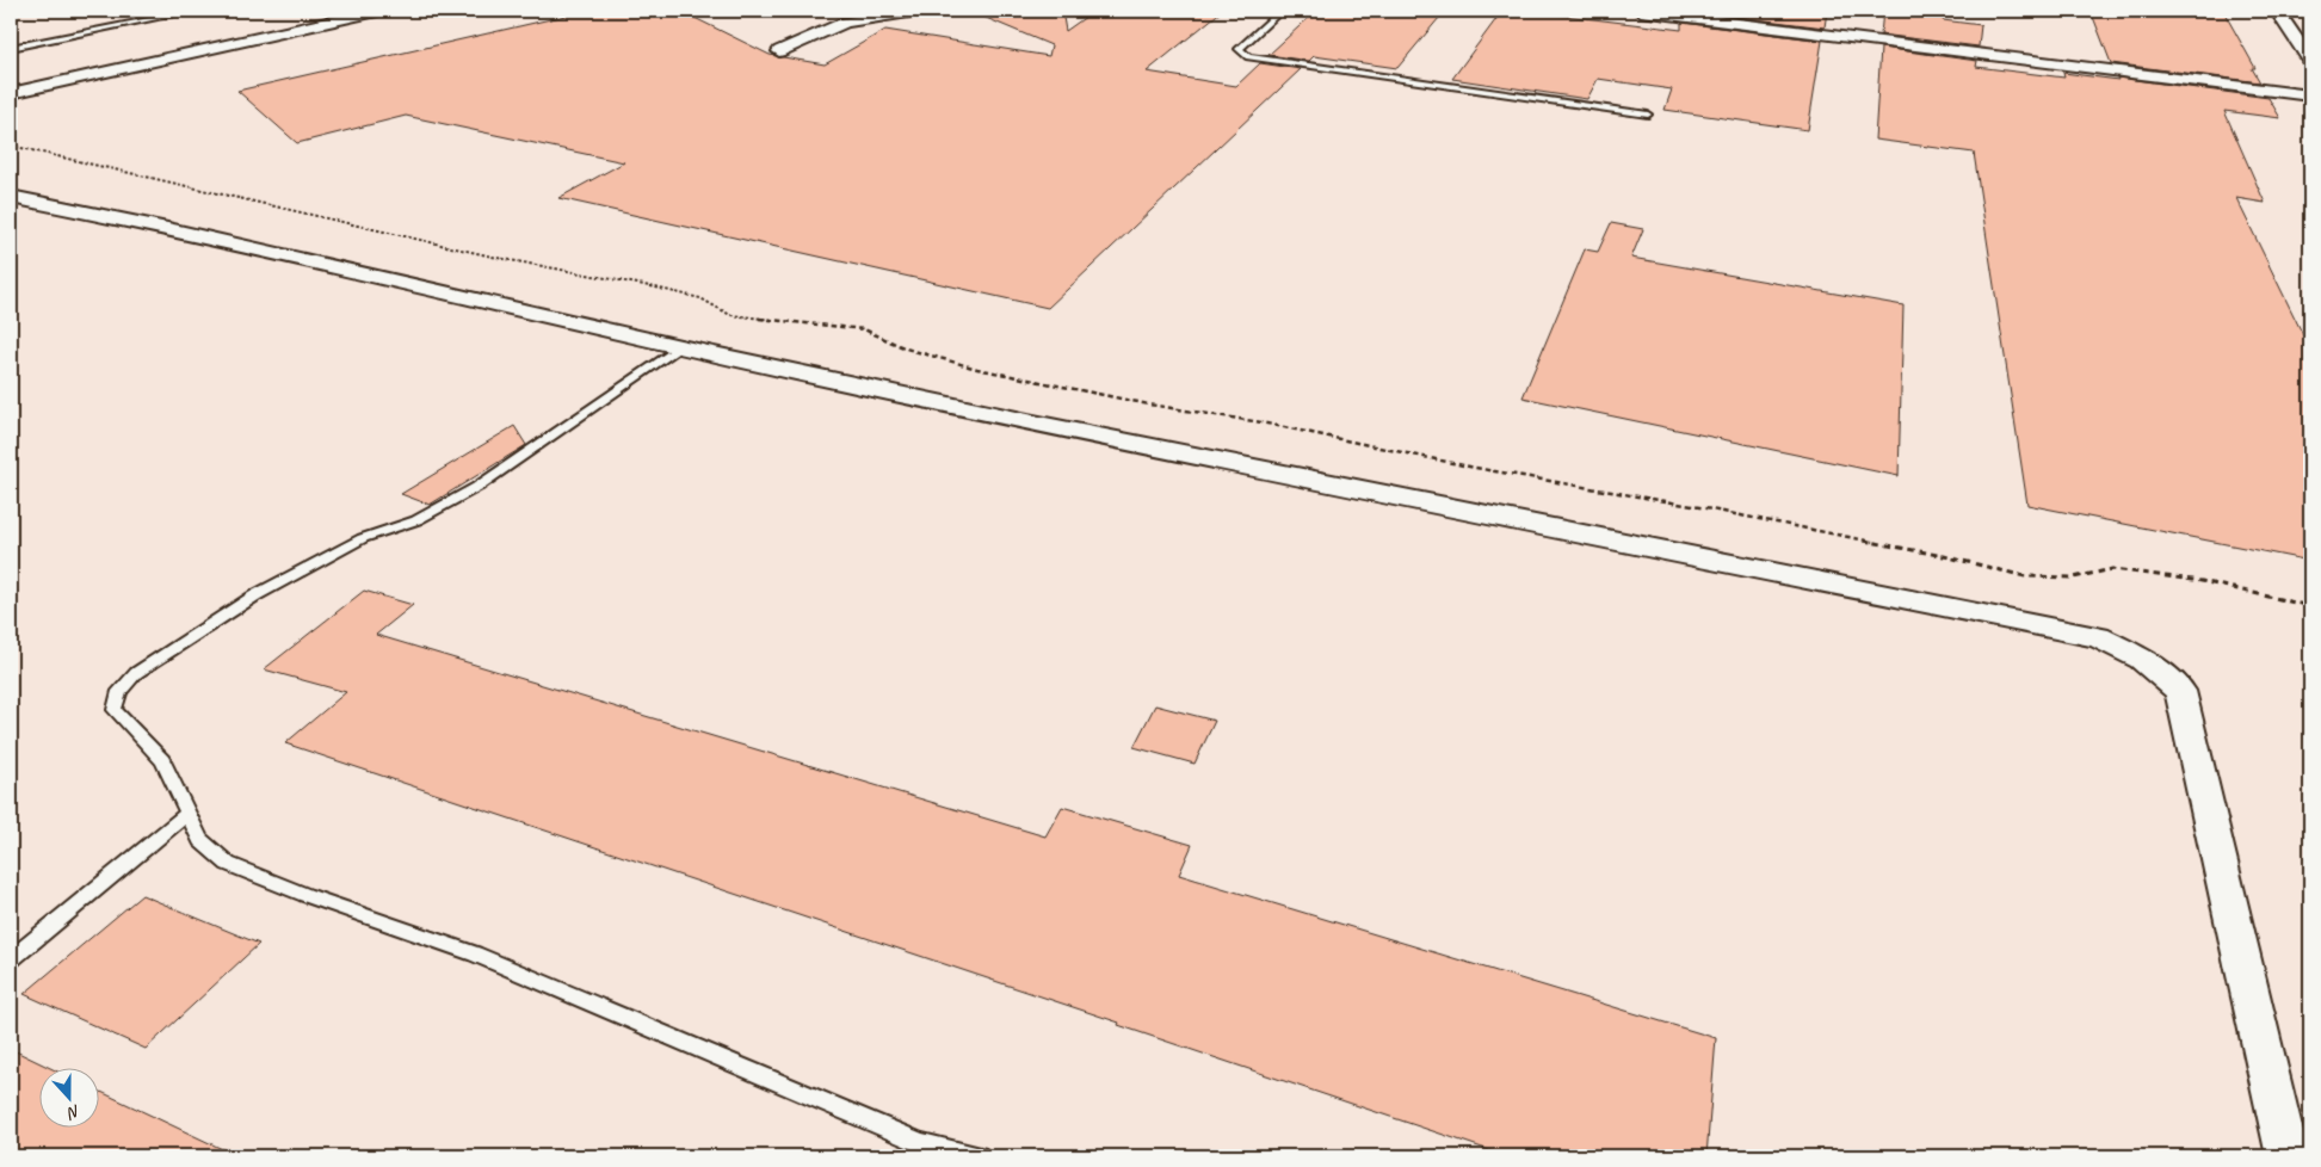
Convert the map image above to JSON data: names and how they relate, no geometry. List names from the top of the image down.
{
  "north": "bottom"
}
